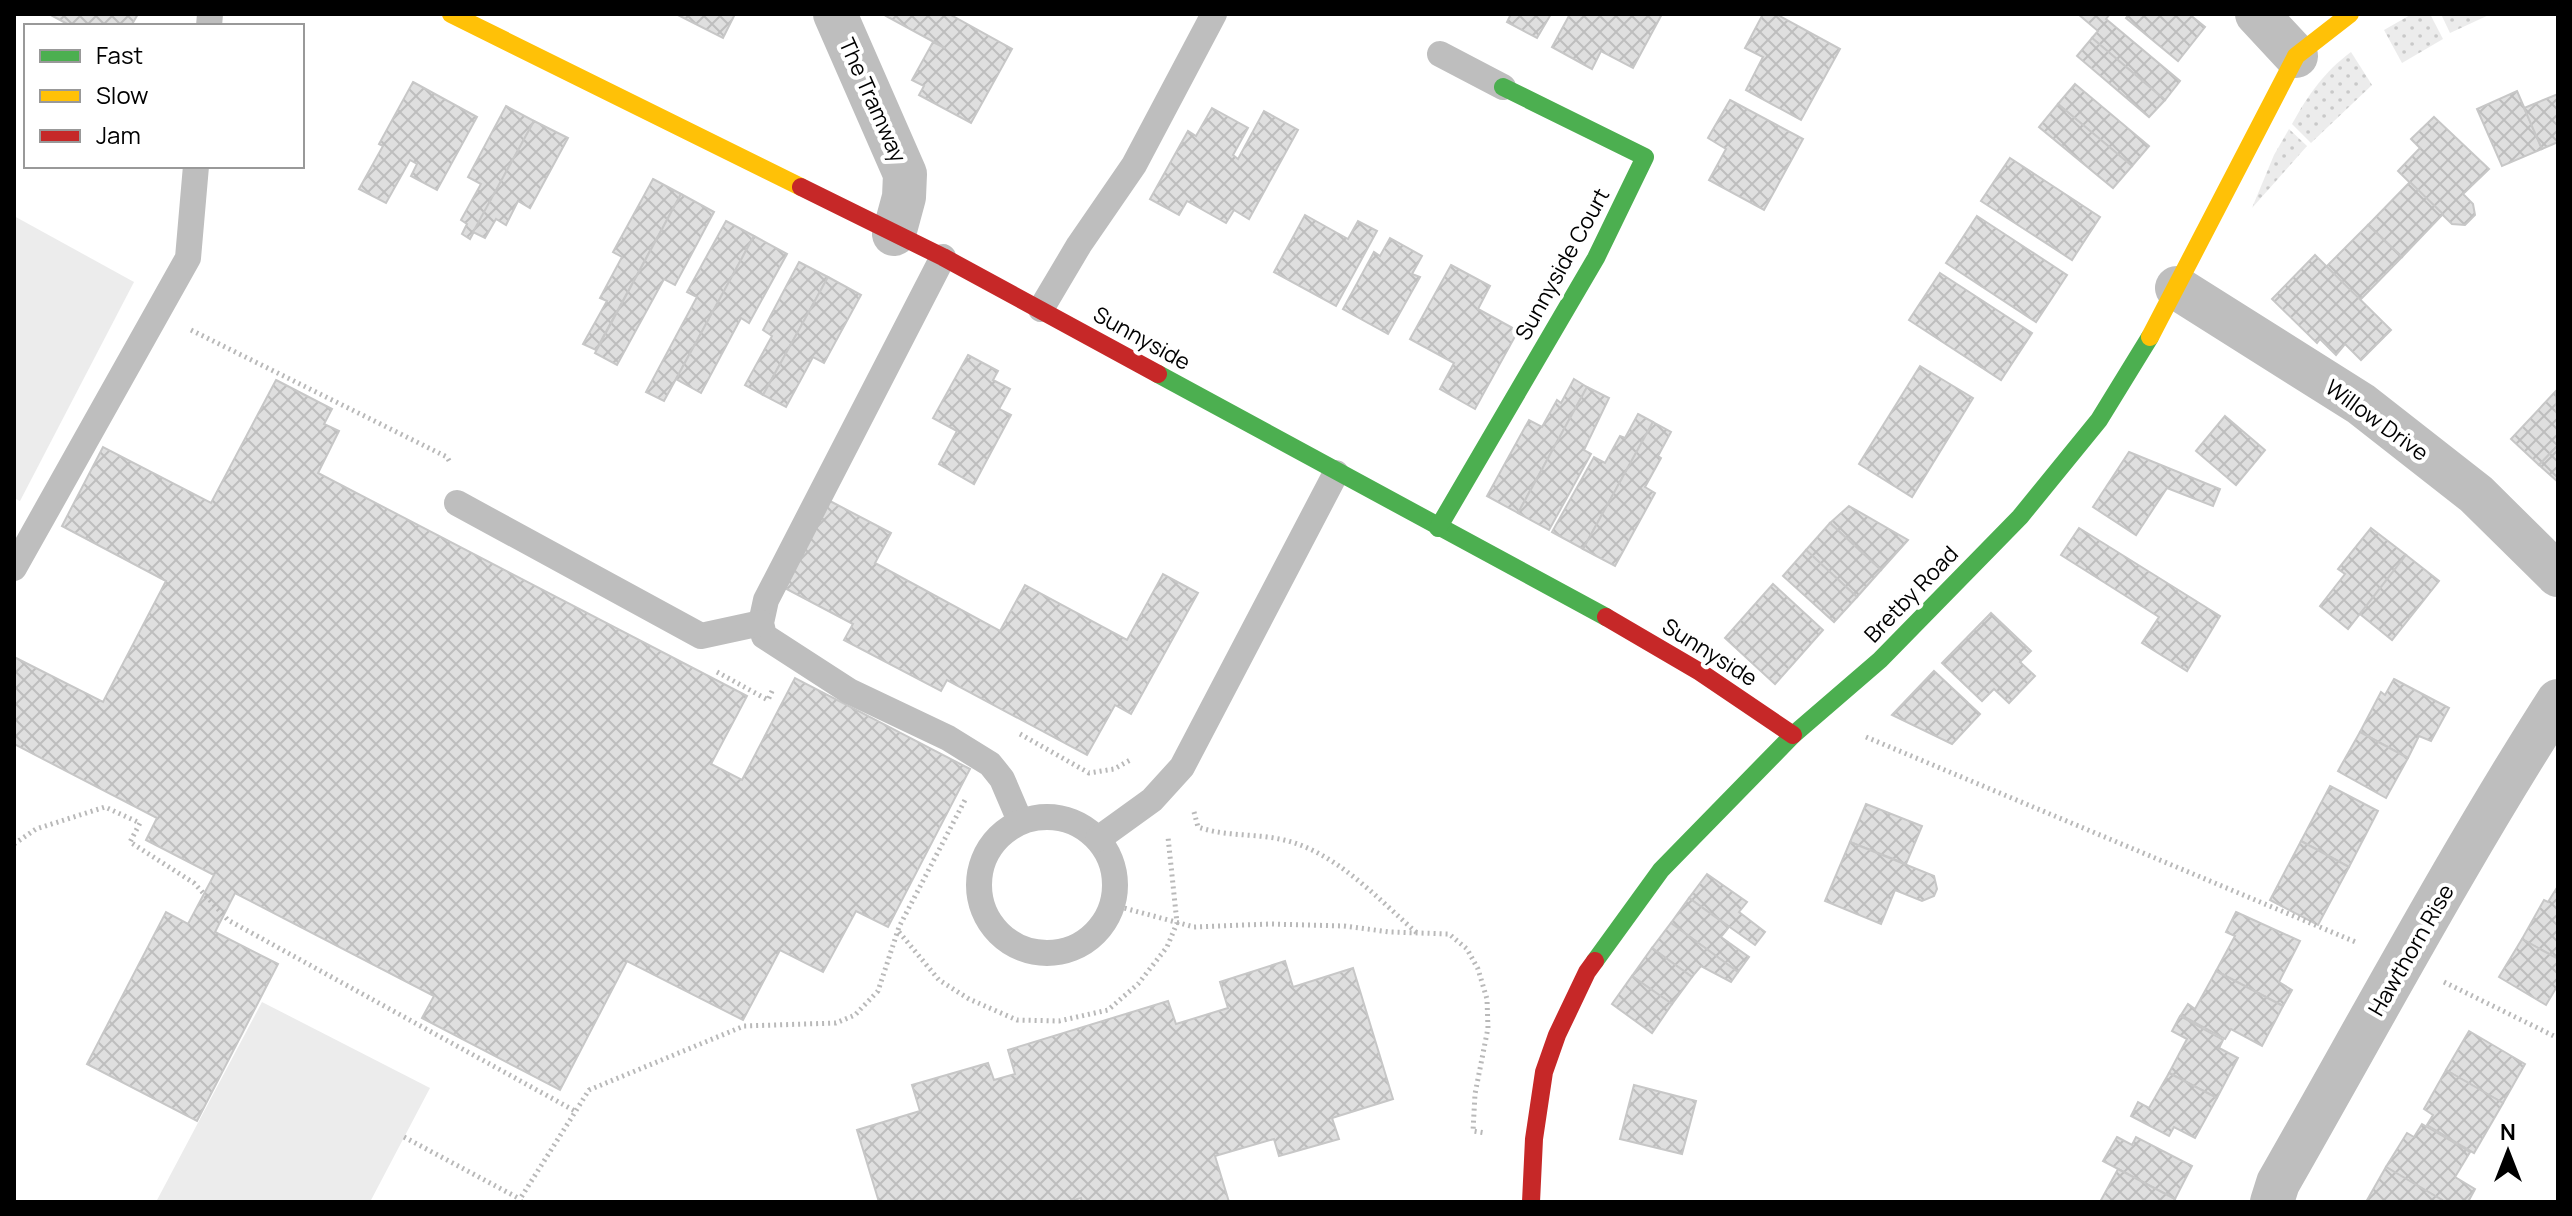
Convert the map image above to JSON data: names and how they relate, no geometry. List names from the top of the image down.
{
  "streets": {
    "street": [
      "The Tramway",
      "Sunnyside Court",
      "Sunnyside",
      "Willow Drive",
      "Bretby Road",
      "Hawthorn Rise"
    ]
  },
  "crossings": [
    ["The Tramway", "Sunnyside"],
    ["Sunnyside Court", "Sunnyside"],
    ["Sunnyside", "Bretby Road"],
    ["Willow Drive", "Bretby Road"]
  ],
  "legend": ["Fast", "Slow", "Jam"],
  "north": "top"
}
